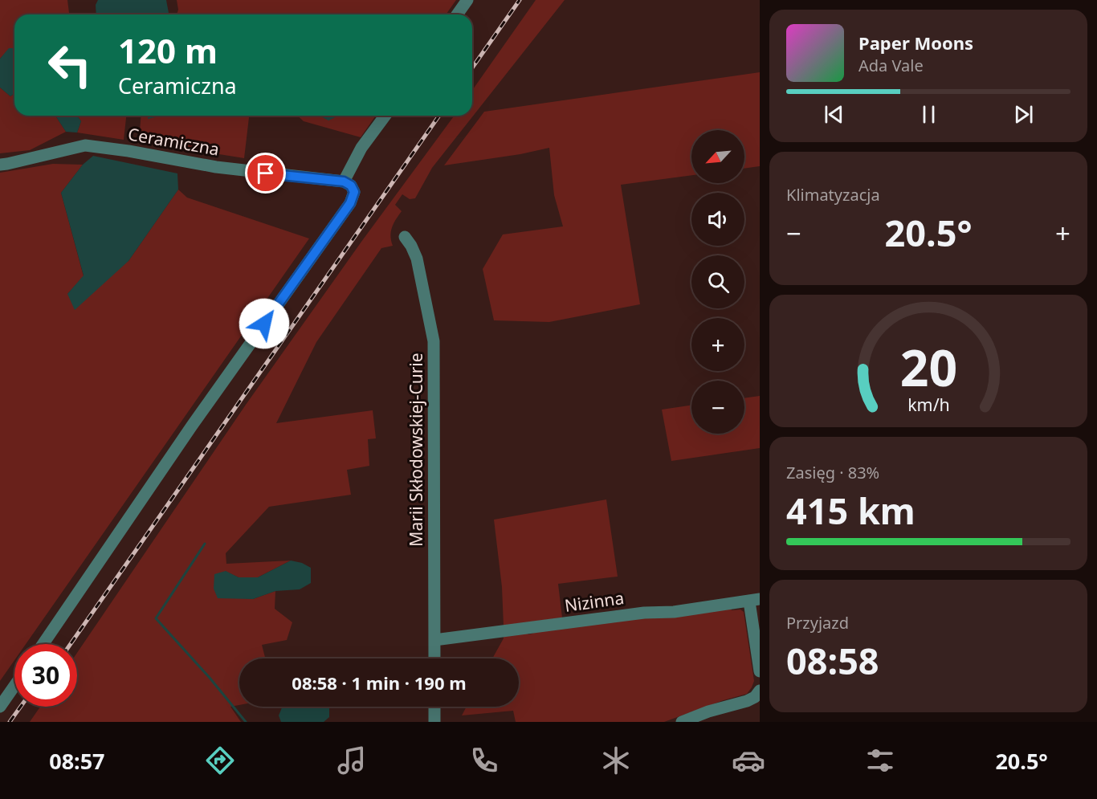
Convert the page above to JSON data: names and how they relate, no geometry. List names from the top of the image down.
{
  "streets": {
    "street": ["Ceramiczna", "Marii Skłodowskiej-Curie", "Nizinna"]
  },
  "crossings": [
    ["Marii Skłodowskiej-Curie", "Nizinna"]
  ],
  "north": "bottom left",
  "page": {
    "turn": ["120 m", "Ceramiczna"],
    "song": ["Paper Moons", "Ada Vale"],
    "map_buttons": ["+", "−"],
    "tile": [
      "Klimatyzacja",
      ["Zasięg · 83%", "415 km"],
      ["Przyjazd", "08:58"]
    ],
    "heat": ["−", "20.5°", "+"],
    "limit": "30",
    "trip": "08:58 · 1 min · 190 m",
    "tabs": ["08:57", "20.5°"],
    "gauge": ["20", "km/h"]
  }
}
